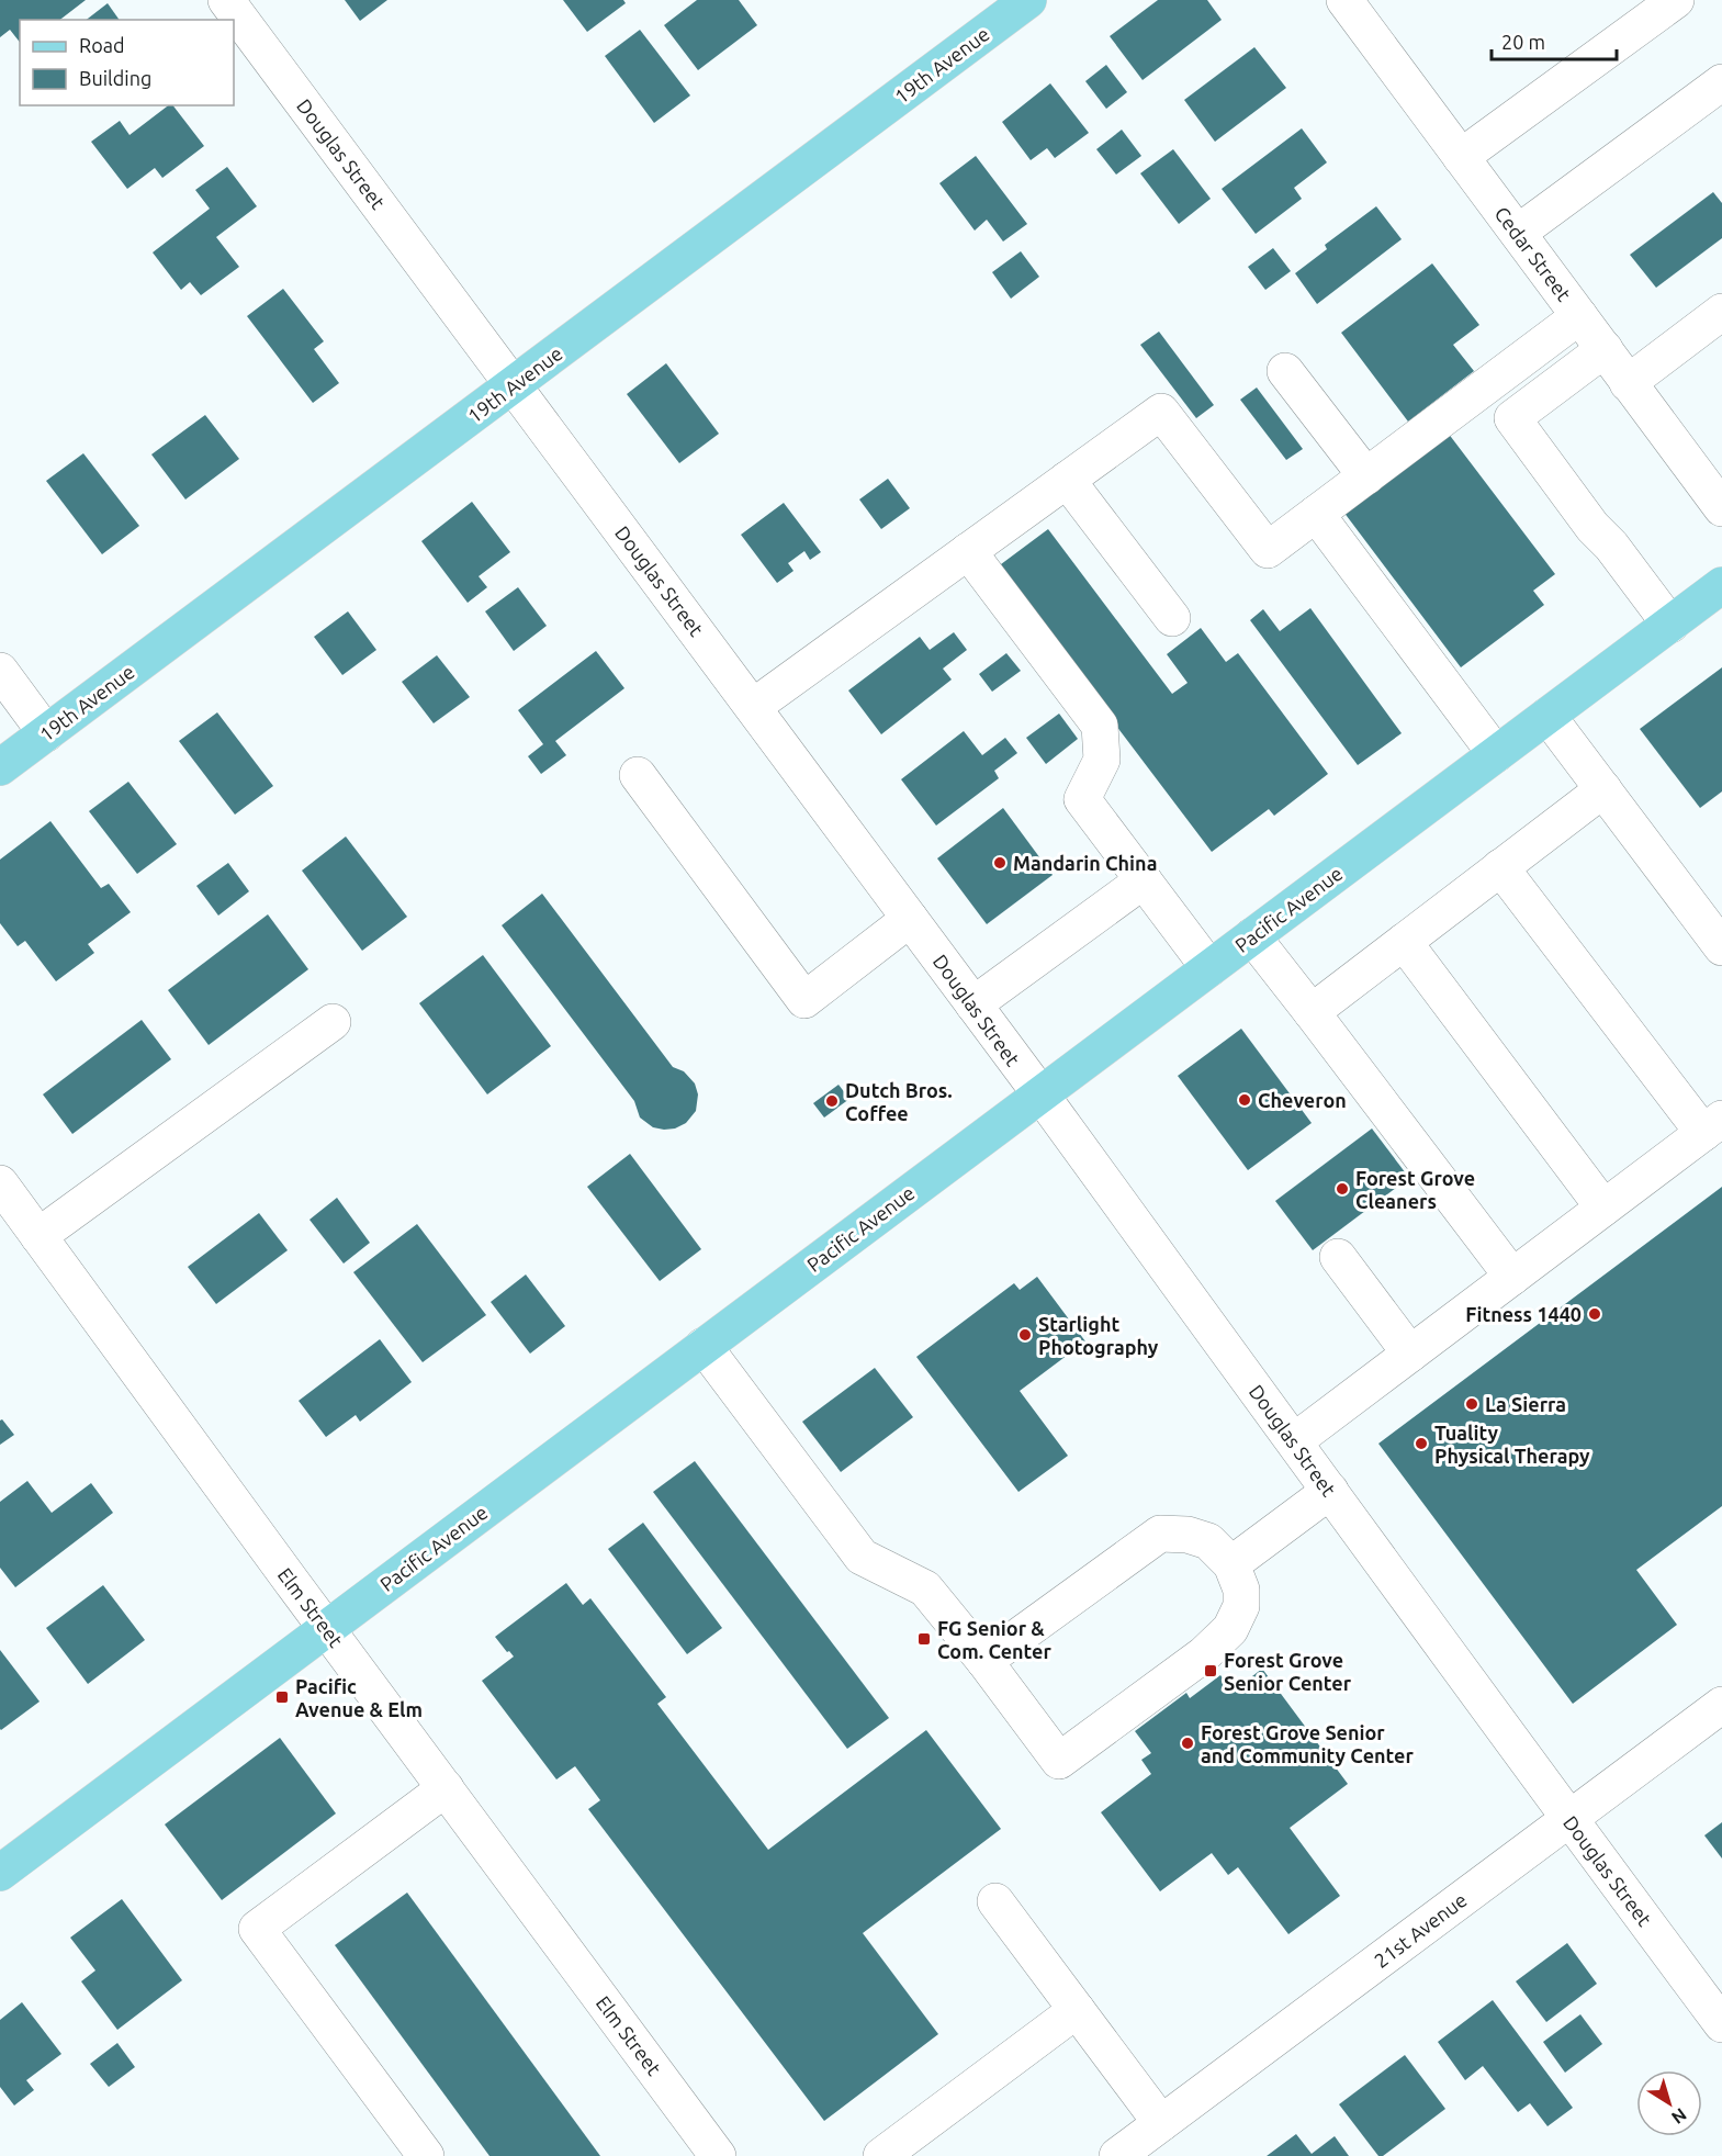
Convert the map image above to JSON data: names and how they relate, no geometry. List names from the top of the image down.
{
  "streets": {
    "main road": ["19th Avenue", "Pacific Avenue"],
    "street": [
      "Douglas Street",
      "Cedar Street",
      "Elm Street",
      "21st Avenue"
    ]
  },
  "crossings": [
    ["19th Avenue", "Douglas Street"],
    ["Douglas Street", "Pacific Avenue"],
    ["Douglas Street", "21st Avenue"],
    ["Pacific Avenue", "Elm Street"]
  ],
  "places": {
    "other": [
      "Mandarin China",
      "Cheveron",
      "Dutch Bros. Coffee",
      "Forest Grove Cleaners",
      "Fitness 1440",
      "Starlight Photography",
      "La Sierra",
      "Tuality Physical Therapy",
      "Forest Grove Senior and Community Center"
    ],
    "transit": ["FG Senior & Com. Center", "Forest Grove Senior Center", "Pacific Avenue & Elm"]
  },
  "legend": ["Road", "Building"],
  "scale_bar": "20 m",
  "north": "bottom right"
}
